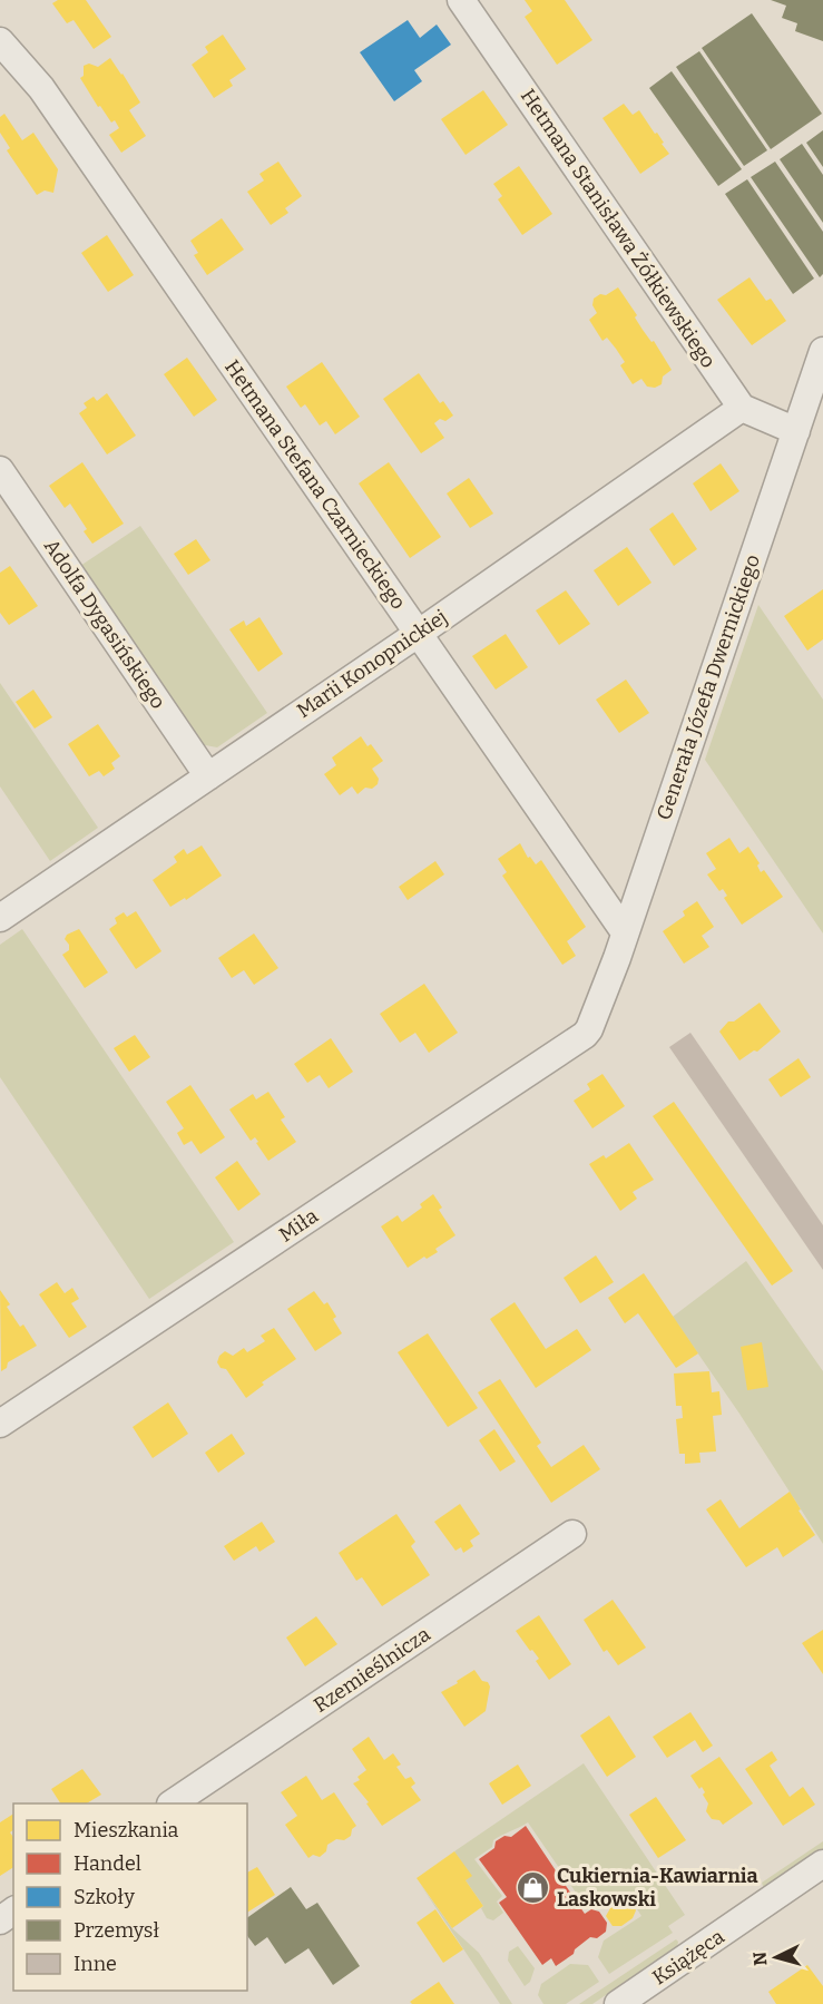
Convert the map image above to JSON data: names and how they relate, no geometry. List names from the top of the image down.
{
  "streets": {
    "street": [
      "Hetmana Stanisława Żółkiewskiego",
      "Hetmana Stefana Czarnieckiego",
      "Adolfa Dygasińskiego",
      "Marii Konopnickiej",
      "Generała Józefa Dwernickiego",
      "Miła",
      "Rzemieślnicza",
      "Książęca"
    ]
  },
  "crossings": [
    ["Hetmana Stanisława Żółkiewskiego", "Marii Konopnickiej"],
    ["Hetmana Stefana Czarnieckiego", "Marii Konopnickiej"],
    ["Hetmana Stefana Czarnieckiego", "Generała Józefa Dwernickiego"],
    ["Adolfa Dygasińskiego", "Marii Konopnickiej"],
    ["Generała Józefa Dwernickiego", "Miła"]
  ],
  "places": {
    "shop": ["Cukiernia-Kawiarnia Laskowski"]
  },
  "legend": [
    "Mieszkania",
    "Handel",
    "Szkoły",
    "Przemysł",
    "Inne"
  ],
  "north": "left"
}
